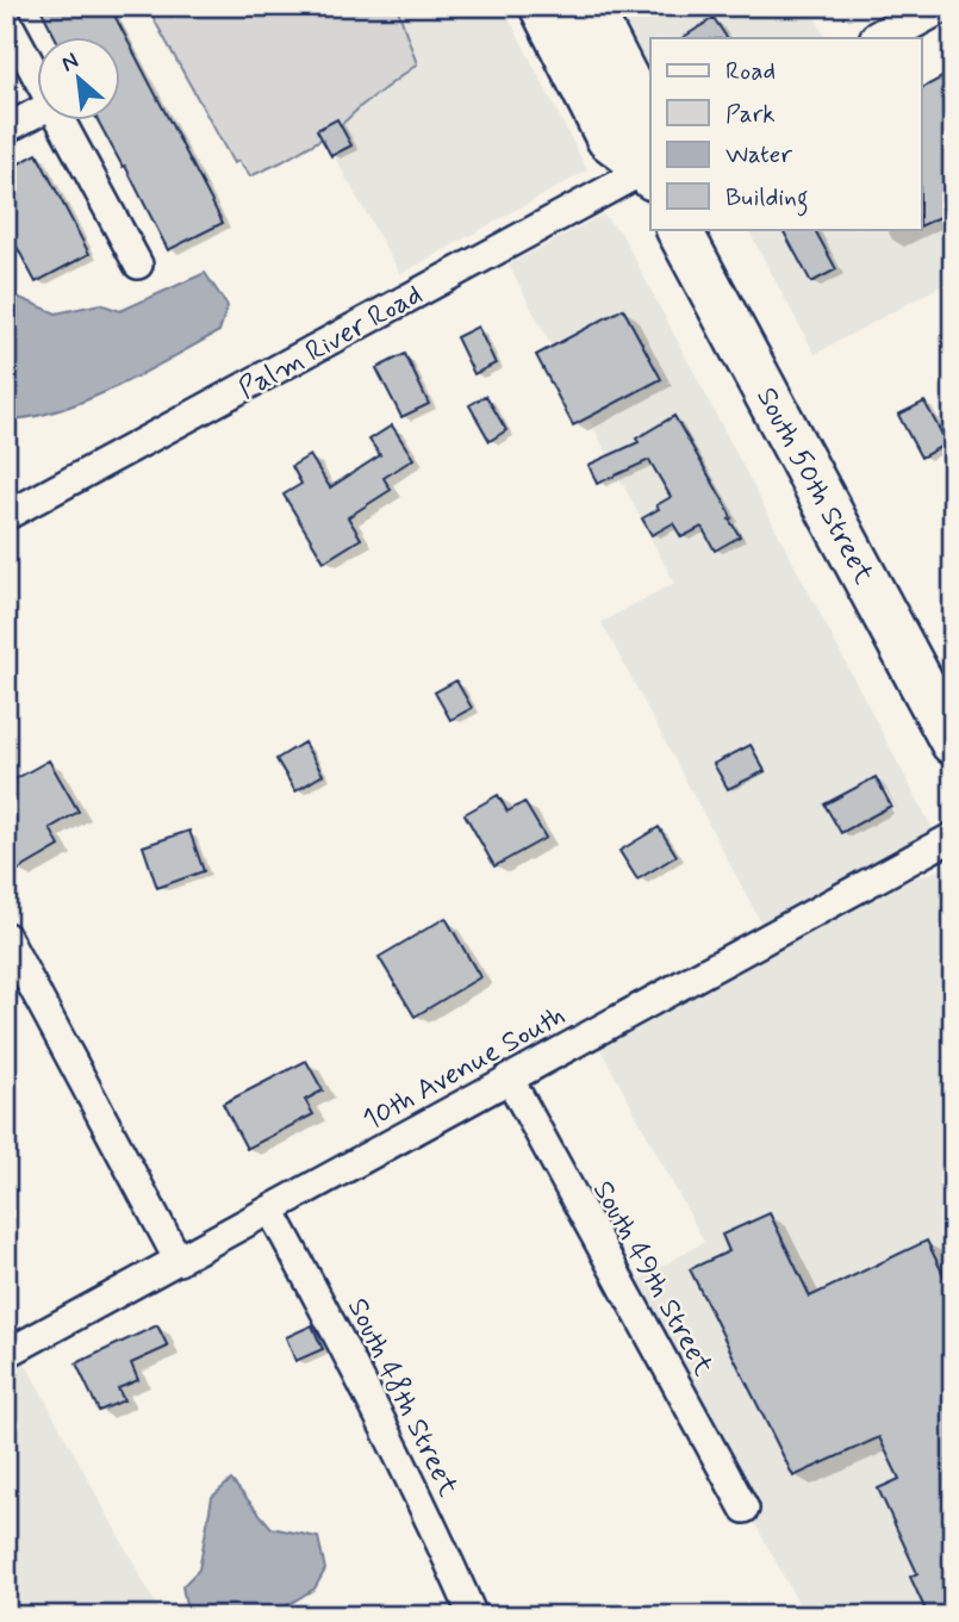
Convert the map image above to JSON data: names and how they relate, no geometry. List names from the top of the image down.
{
  "streets": {
    "main road": ["South 50th Street"],
    "street": [
      "Palm River Road",
      "10th Avenue South",
      "South 49th Street",
      "South 48th Street"
    ]
  },
  "crossings": [
    ["10th Avenue South", "South 49th Street"],
    ["10th Avenue South", "South 48th Street"]
  ],
  "legend": [
    "Road",
    "Park",
    "Water",
    "Building"
  ],
  "north": "top left"
}
